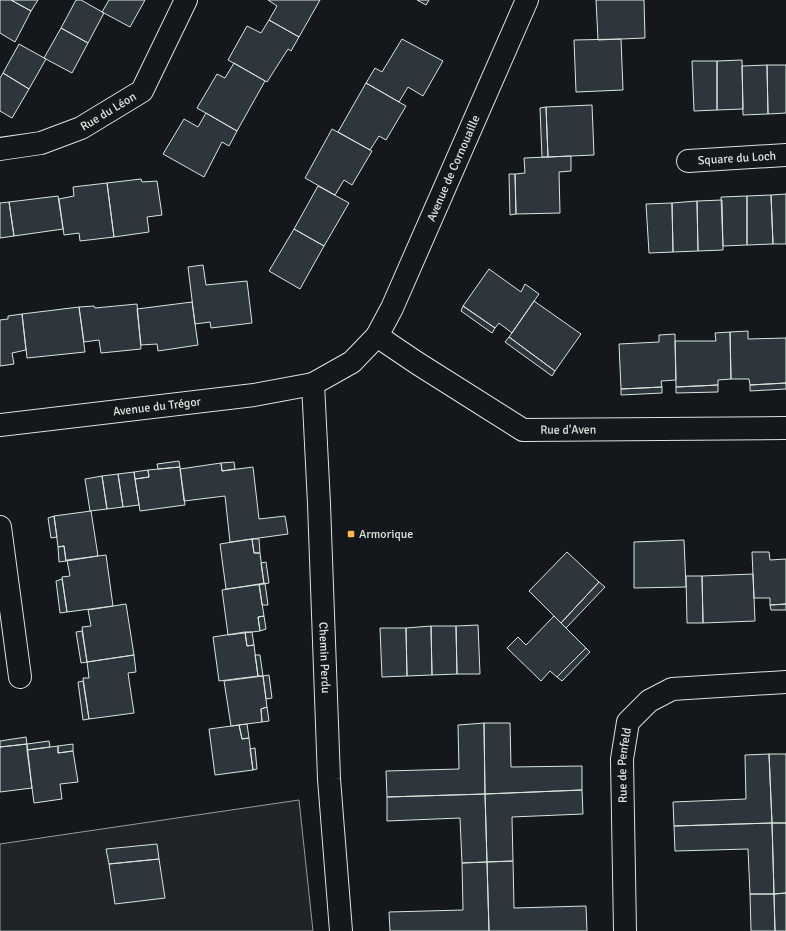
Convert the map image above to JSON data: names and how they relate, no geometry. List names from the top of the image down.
{
  "streets": {
    "street": [
      "Rue du Léon",
      "Square du Loch",
      "Avenue de Cornouaille",
      "Avenue du Trégor",
      "Rue d'Aven",
      "Chemin Perdu",
      "Rue de Penfeld"
    ]
  },
  "crossings": [
    ["Avenue de Cornouaille", "Avenue du Trégor"],
    ["Avenue de Cornouaille", "Rue d'Aven"],
    ["Avenue de Cornouaille", "Chemin Perdu"],
    ["Avenue du Trégor", "Chemin Perdu"]
  ],
  "places": {
    "transit": ["Armorique"]
  }
}
